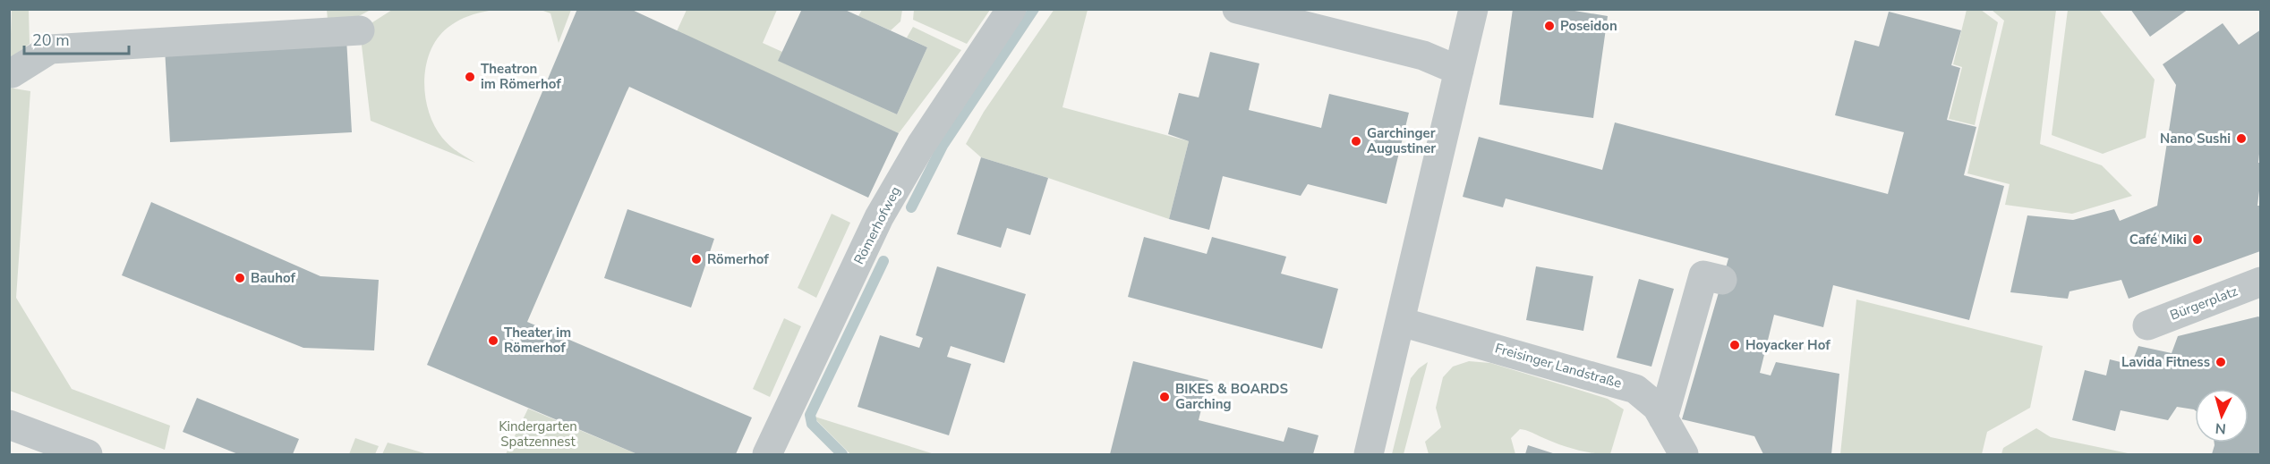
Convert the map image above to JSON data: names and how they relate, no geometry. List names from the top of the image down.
{
  "streets": {
    "street": ["Römerhofweg", "Bürgerplatz", "Freisinger Landstraße"]
  },
  "parks": ["Kindergarten Spatzennest"],
  "places": [
    "Poseidon",
    "Theatron im Römerhof",
    "Nano Sushi",
    "Garchinger Augustiner",
    "Café Miki",
    "Römerhof",
    "Bauhof",
    "Theater im Römerhof",
    "Hoyacker Hof",
    "Lavida Fitness",
    "BIKES & BOARDS Garching"
  ],
  "scale_bar": "20 m",
  "north": "bottom"
}
